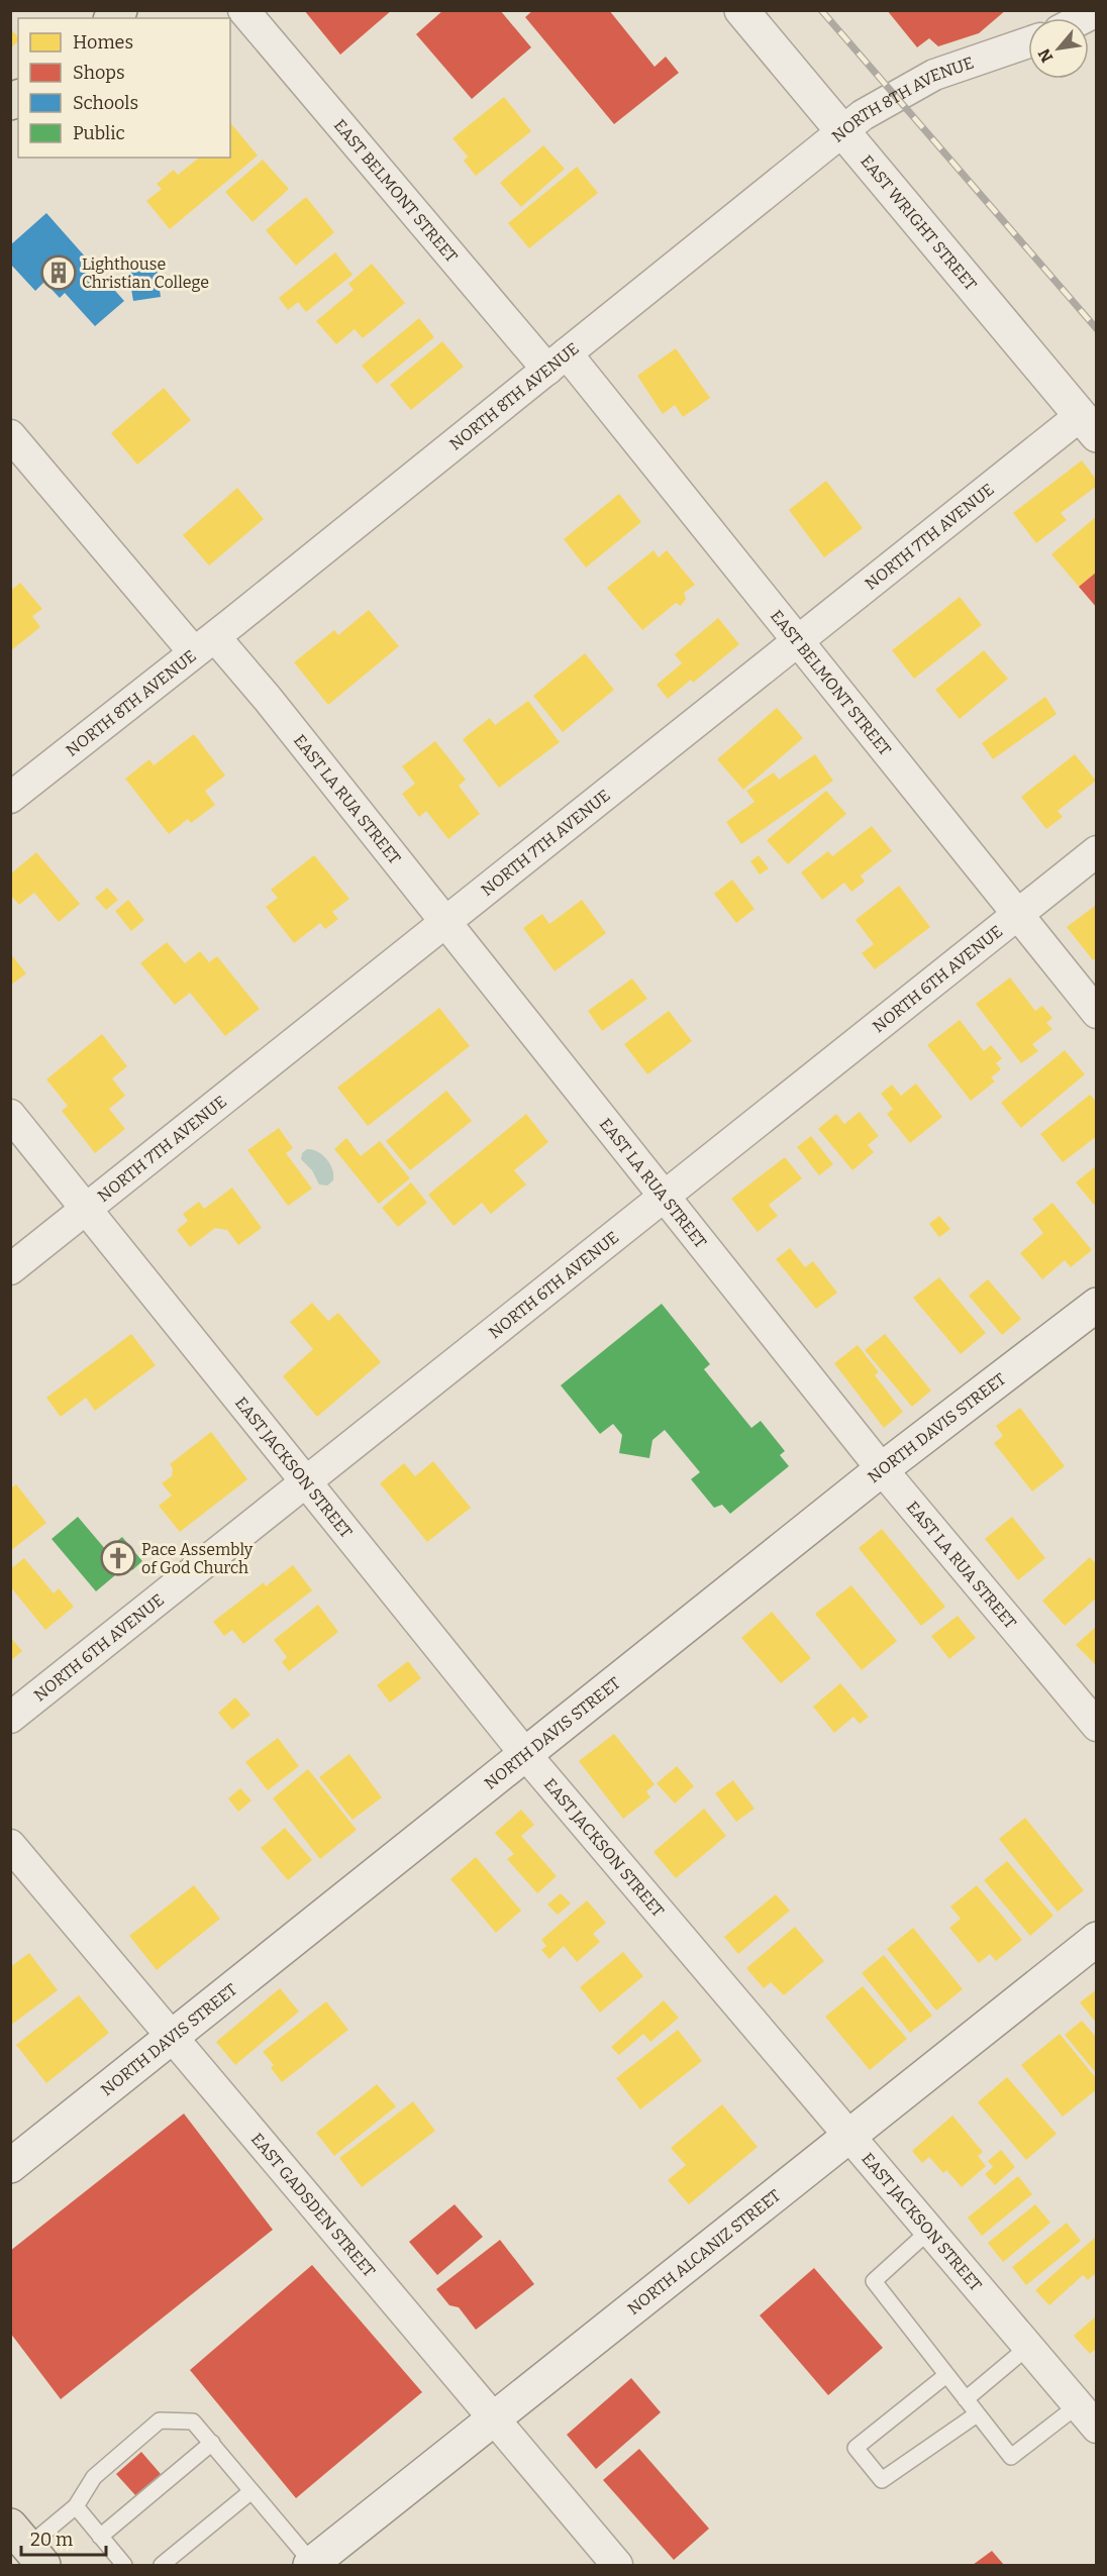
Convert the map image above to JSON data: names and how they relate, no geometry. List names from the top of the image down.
{
  "streets": {
    "main road": ["EAST WRIGHT STREET", "NORTH DAVIS STREET", "NORTH ALCANIZ STREET"],
    "street": [
      "NORTH 8TH AVENUE",
      "EAST BELMONT STREET",
      "NORTH 7TH AVENUE",
      "EAST LA RUA STREET",
      "NORTH 6TH AVENUE",
      "EAST JACKSON STREET",
      "EAST GADSDEN STREET"
    ]
  },
  "crossings": [
    ["NORTH 8TH AVENUE", "EAST BELMONT STREET"],
    ["NORTH 8TH AVENUE", "EAST WRIGHT STREET"],
    ["NORTH 8TH AVENUE", "EAST LA RUA STREET"],
    ["EAST BELMONT STREET", "NORTH 7TH AVENUE"],
    ["EAST BELMONT STREET", "NORTH 6TH AVENUE"],
    ["EAST WRIGHT STREET", "NORTH 7TH AVENUE"],
    ["NORTH 7TH AVENUE", "EAST LA RUA STREET"],
    ["NORTH 7TH AVENUE", "EAST JACKSON STREET"],
    ["EAST LA RUA STREET", "NORTH 6TH AVENUE"],
    ["EAST LA RUA STREET", "NORTH DAVIS STREET"],
    ["NORTH 6TH AVENUE", "EAST JACKSON STREET"],
    ["NORTH DAVIS STREET", "EAST JACKSON STREET"],
    ["NORTH DAVIS STREET", "EAST GADSDEN STREET"],
    ["EAST JACKSON STREET", "NORTH ALCANIZ STREET"],
    ["EAST GADSDEN STREET", "NORTH ALCANIZ STREET"]
  ],
  "places": {
    "building": ["Lighthouse Christian College"],
    "church": ["Pace Assembly of God Church"]
  },
  "legend": [
    "Homes",
    "Shops",
    "Schools",
    "Public"
  ],
  "scale_bar": "20 m",
  "north": "bottom left"
}
